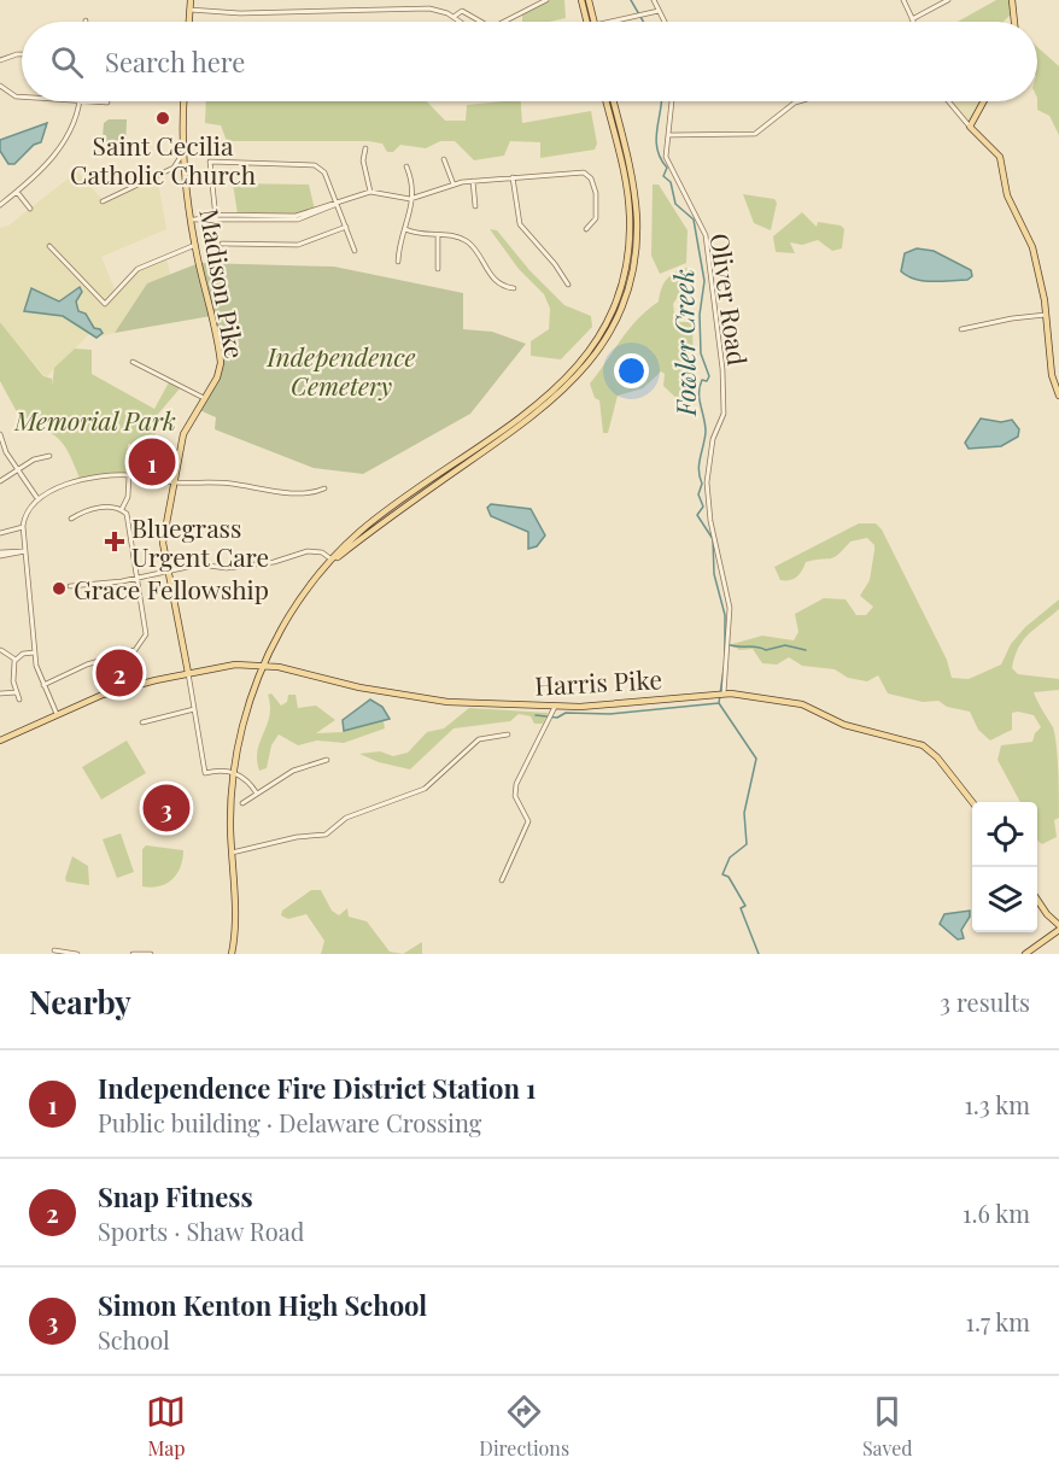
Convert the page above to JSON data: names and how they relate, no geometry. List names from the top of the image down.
{
  "streets": {
    "main road": ["Madison Pike", "Harris Pike"],
    "street": ["Oliver Road"]
  },
  "crossings": [
    ["Madison Pike", "Harris Pike"],
    ["Oliver Road", "Harris Pike"]
  ],
  "water": ["Fowler Creek"],
  "parks": ["Independence Cemetery", "Memorial Park"],
  "places": {
    "other": ["Saint Cecilia Catholic Church", "Grace Fellowship"],
    "health": ["Bluegrass Urgent Care"]
  },
  "page": {
    "search": "Search here",
    "pins": ["1", "2", "3"],
    "heading": ["Nearby", "3 results"],
    "list": [
      {
        "mark": "1",
        "name": "Independence Fire District Station 1",
        "note": "Public building · Delaware Crossing",
        "value": "1.3 km"
      },
      {
        "mark": "2",
        "name": "Snap Fitness",
        "note": "Sports · Shaw Road",
        "value": "1.6 km"
      },
      {
        "mark": "3",
        "name": "Simon Kenton High School",
        "note": "School",
        "value": "1.7 km"
      }
    ],
    "nav": ["Map", "Directions", "Saved"]
  }
}
